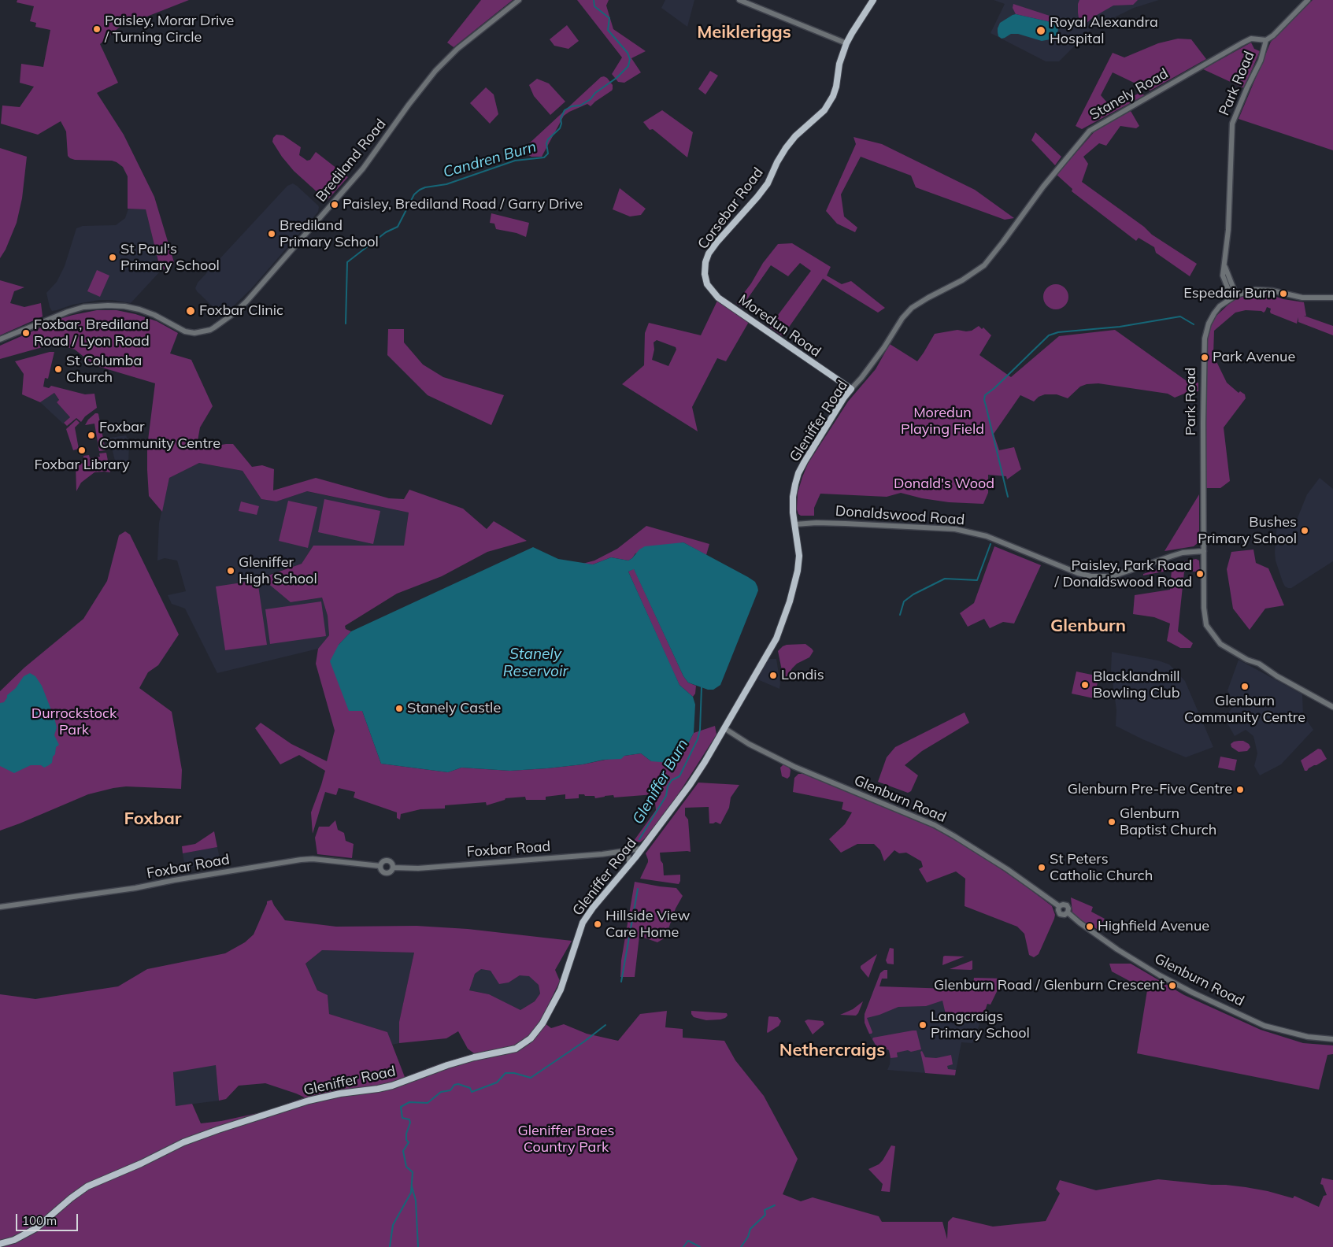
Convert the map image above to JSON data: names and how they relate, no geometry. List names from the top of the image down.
{
  "streets": {
    "main road": ["Corsebar Road", "Moredun Road", "Gleniffer Road"],
    "street": [
      "Park Road",
      "Stanely Road",
      "Brediland Road",
      "Donaldswood Road",
      "Glenburn Road",
      "Foxbar Road"
    ]
  },
  "crossings": [
    ["Park Road", "Stanely Road"],
    ["Park Road", "Donaldswood Road"],
    ["Stanely Road", "Gleniffer Road"],
    ["Corsebar Road", "Moredun Road"],
    ["Moredun Road", "Gleniffer Road"],
    ["Gleniffer Road", "Donaldswood Road"],
    ["Gleniffer Road", "Glenburn Road"],
    ["Gleniffer Road", "Foxbar Road"]
  ],
  "districts": [
    "Meikleriggs",
    "Glenburn",
    "Foxbar",
    "Nethercraigs"
  ],
  "water": ["Candren Burn", "Stanely Reservoir", "Gleniffer Burn"],
  "parks": [
    "Moredun Playing Field",
    "Donald's Wood",
    "Durrockstock Park",
    "Gleniffer Braes Country Park"
  ],
  "places": [
    "Paisley, Morar Drive / Turning Circle",
    "Royal Alexandra Hospital",
    "Paisley, Brediland Road / Garry Drive",
    "Brediland Primary School",
    "St Paul's Primary School",
    "Espedair Burn",
    "Foxbar Clinic",
    "Foxbar, Brediland Road / Lyon Road",
    "Park Avenue",
    "St Columba Church",
    "Foxbar Community Centre",
    "Foxbar Library",
    "Bushes Primary School",
    "Gleniffer High School",
    "Paisley, Park Road / Donaldswood Road",
    "Londis",
    "Blacklandmill Bowling Club",
    "Glenburn Community Centre",
    "Stanely Castle",
    "Glenburn Pre-Five Centre",
    "Glenburn Baptist Church",
    "St Peters Catholic Church",
    "Hillside View Care Home",
    "Highfield Avenue",
    "Glenburn Road / Glenburn Crescent",
    "Langcraigs Primary School"
  ],
  "scale_bar": "100 m"
}
